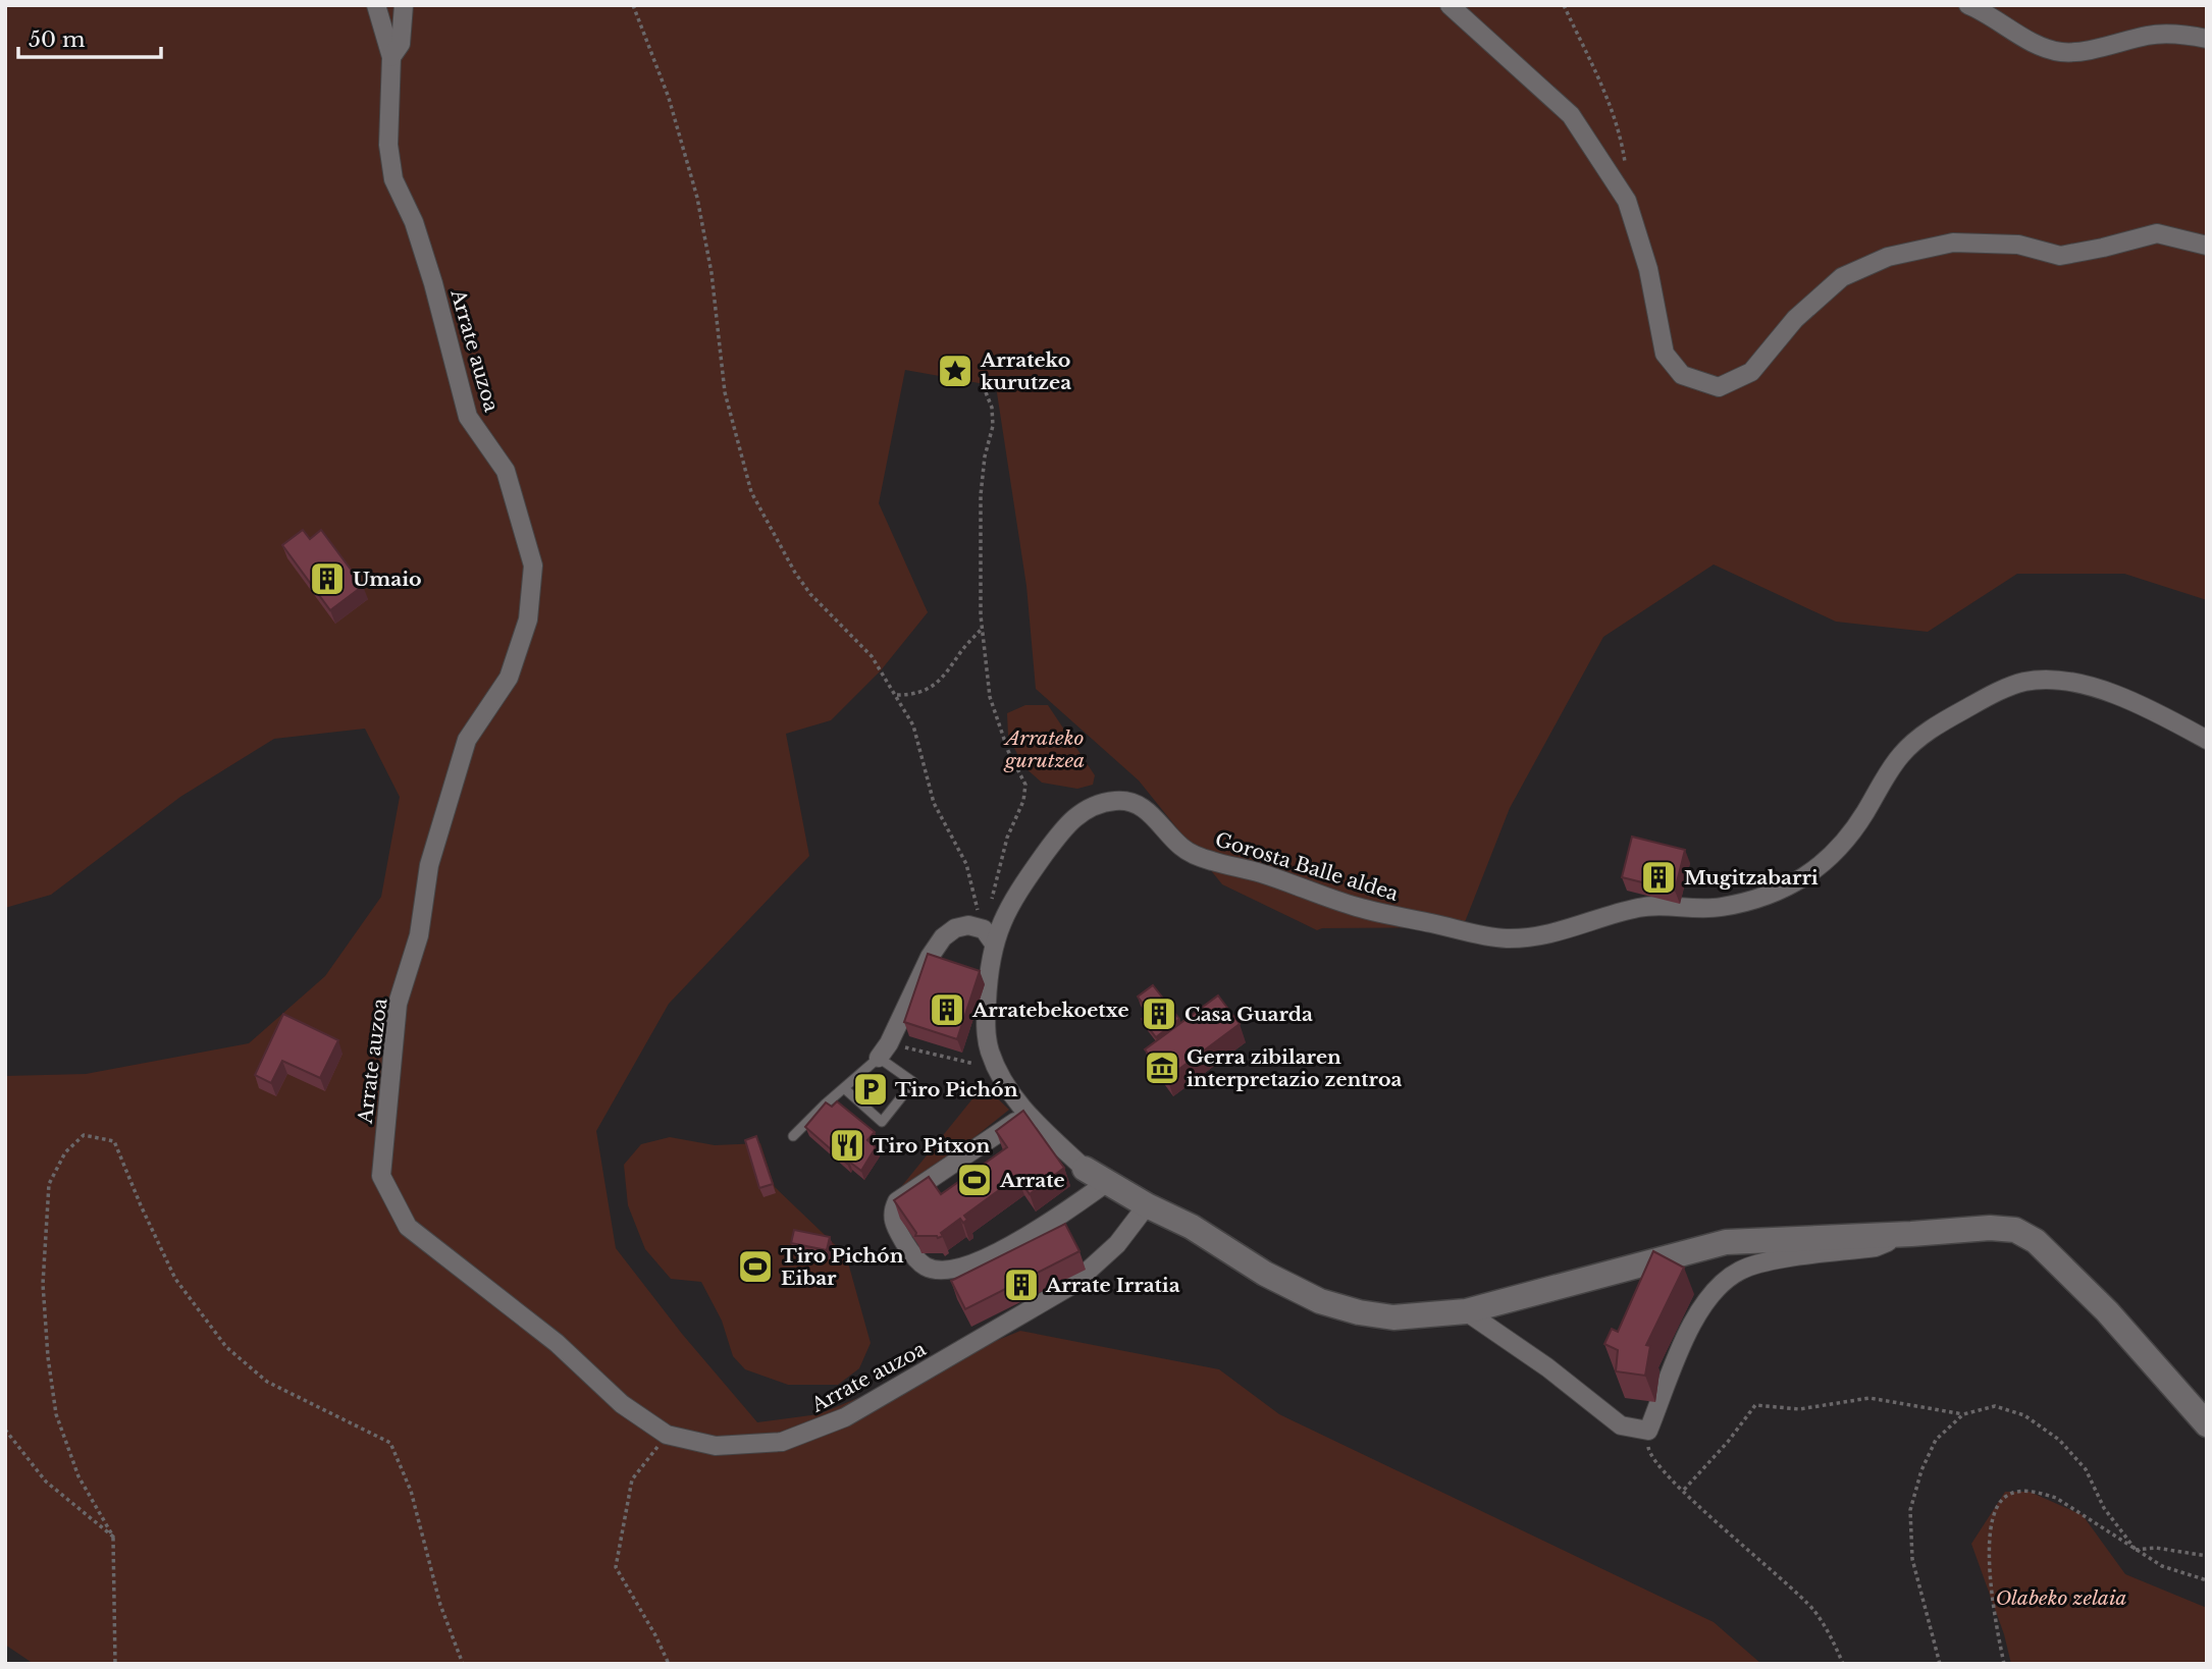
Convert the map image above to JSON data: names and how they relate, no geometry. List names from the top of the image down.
{
  "streets": {
    "street": ["Arrate auzoa", "Gorosta Balle aldea"]
  },
  "parks": ["Arrateko gurutzea", "Olabeko zelaia"],
  "places": {
    "place": ["Arrateko kurutzea"],
    "building": [
      "Umaio",
      "Mugitzabarri",
      "Arratebekoetxe",
      "Casa Guarda",
      "Arrate Irratia"
    ],
    "museum": ["Gerra zibilaren interpretazio zentroa"],
    "parking": ["Tiro Pichón"],
    "restaurant": ["Tiro Pitxon"],
    "sports": ["Arrate", "Tiro Pichón Eibar"]
  },
  "scale_bar": "50 m"
}
